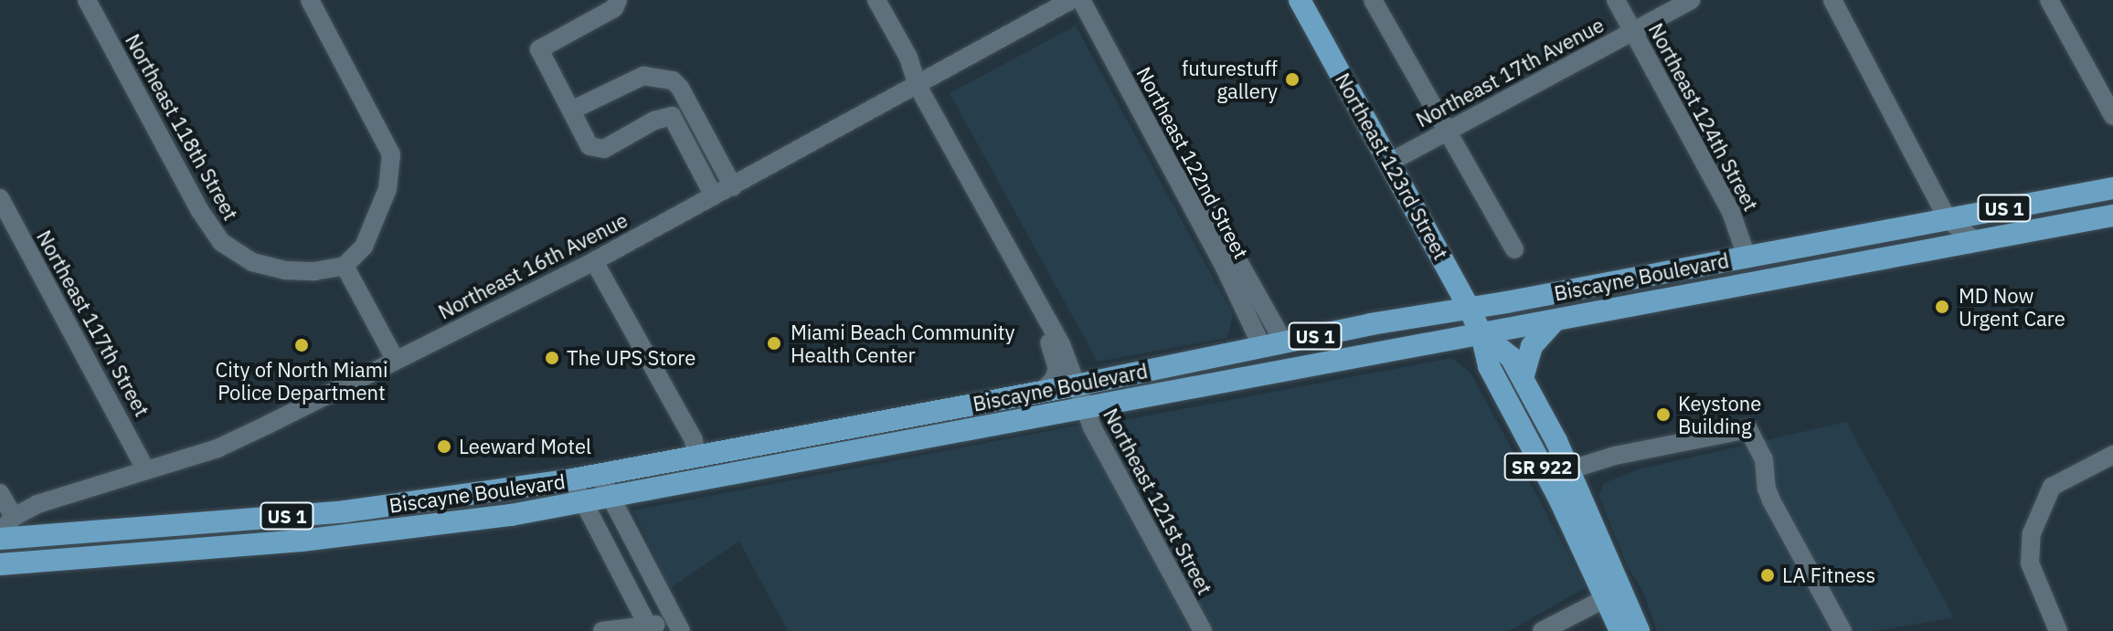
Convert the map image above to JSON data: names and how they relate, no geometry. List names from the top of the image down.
{
  "streets": {
    "main road": [
      "Northeast 123rd Street",
      "US 1",
      "Biscayne Boulevard",
      "SR 922"
    ],
    "street": [
      "Northeast 17th Avenue",
      "Northeast 124th Street",
      "Northeast 118th Street",
      "Northeast 122nd Street",
      "Northeast 16th Avenue",
      "Northeast 117th Street",
      "Northeast 121st Street"
    ]
  },
  "crossings": [
    ["Northeast 17th Avenue", "Northeast 124th Street"],
    ["Northeast 17th Avenue", "Northeast 123rd Street"],
    ["Northeast 124th Street", "Biscayne Boulevard"],
    ["Northeast 122nd Street", "Biscayne Boulevard"],
    ["Northeast 123rd Street", "Biscayne Boulevard"],
    ["Northeast 16th Avenue", "Northeast 117th Street"],
    ["Northeast 16th Avenue", "Northeast 121st Street"],
    ["Biscayne Boulevard", "Northeast 121st Street"]
  ],
  "places": [
    "futurestuff gallery",
    "MD Now Urgent Care",
    "Miami Beach Community Health Center",
    "City of North Miami Police Department",
    "The UPS Store",
    "Keystone Building",
    "Leeward Motel",
    "LA Fitness"
  ]
}
